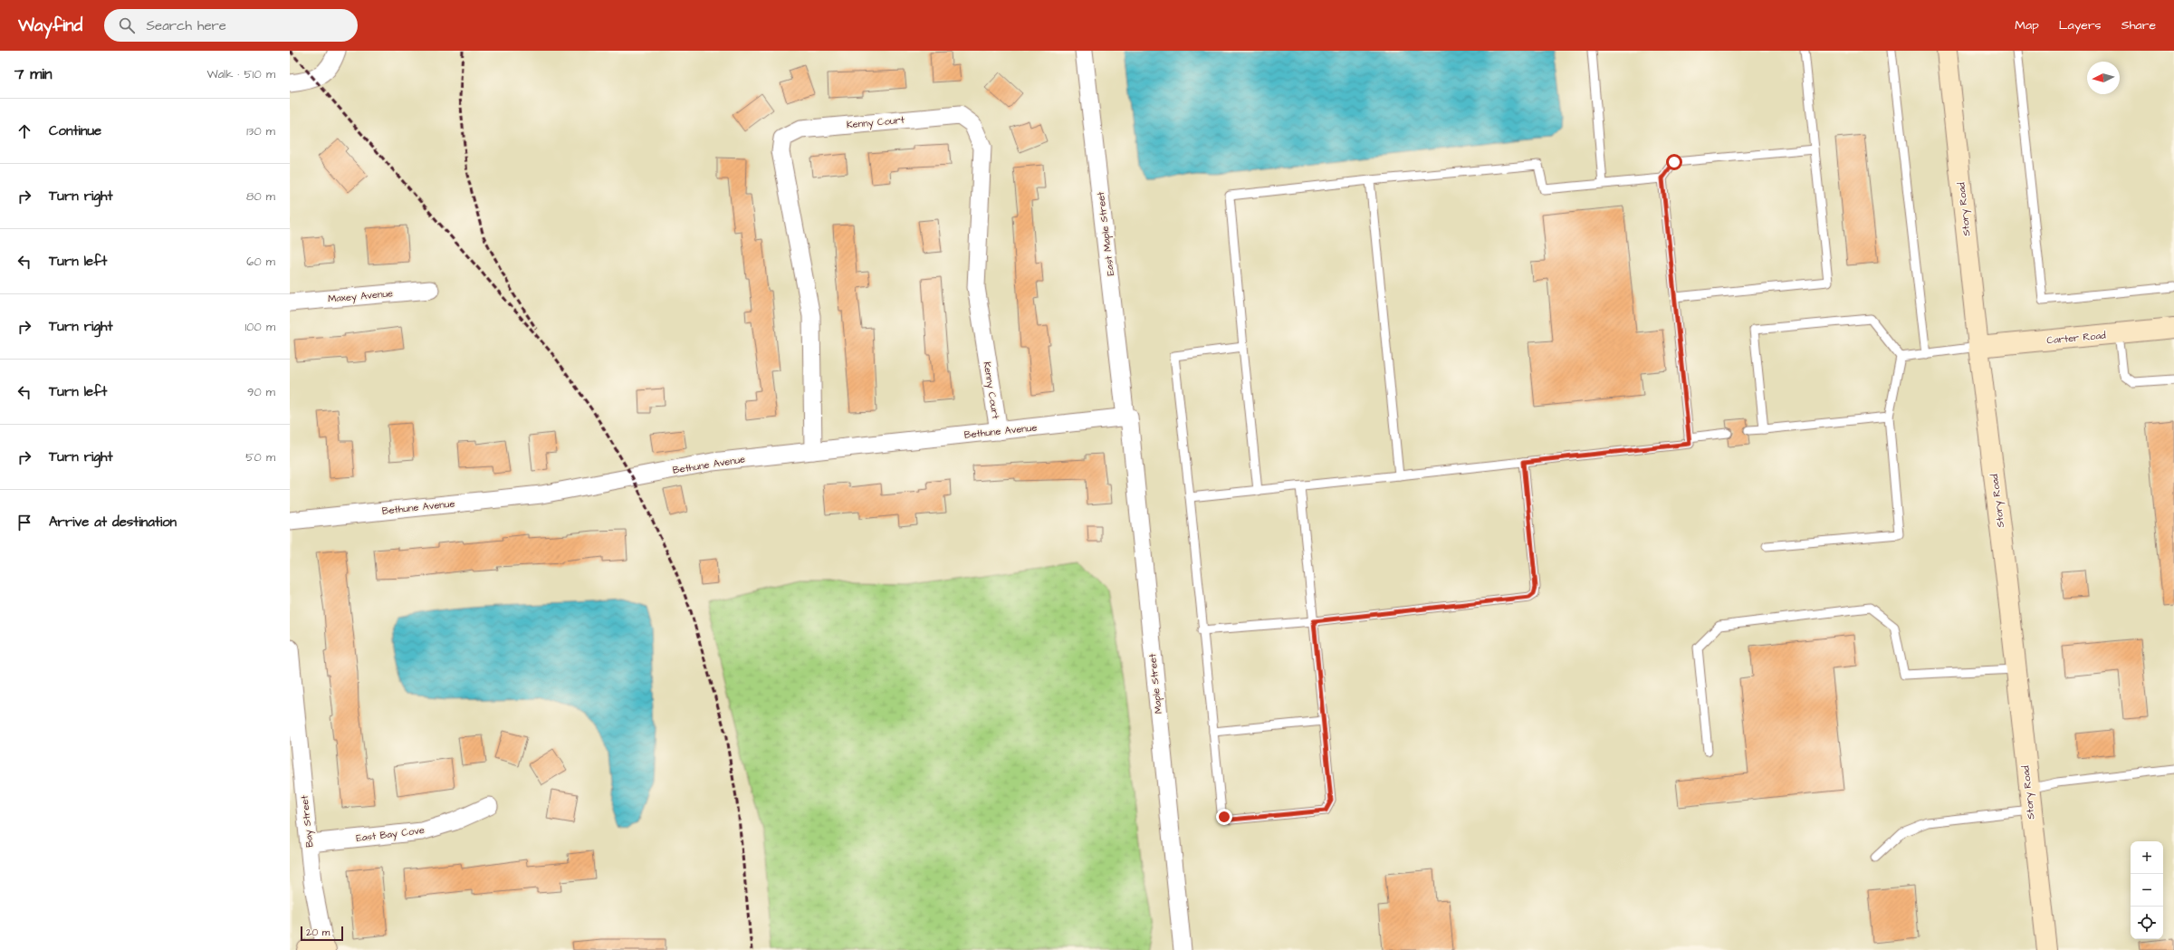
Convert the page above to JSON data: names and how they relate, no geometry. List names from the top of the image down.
{
  "streets": {
    "street": [
      "Kenny Court",
      "Story Road",
      "East Maple Street",
      "Maxey Avenue",
      "Carter Road",
      "Bethune Avenue",
      "Maple Street",
      "Bay Street",
      "East Bay Cove"
    ]
  },
  "crossings": [
    ["Kenny Court", "Bethune Avenue"],
    ["Story Road", "Carter Road"],
    ["East Maple Street", "Bethune Avenue"],
    ["East Maple Street", "Maple Street"],
    ["Bethune Avenue", "Maple Street"],
    ["Bay Street", "East Bay Cove"]
  ],
  "scale_bar": "20 m",
  "north": "left",
  "page": {
    "header": "Wayfind",
    "search": "Search here",
    "nav": ["Map", "Layers", "Share"],
    "heading": ["7 min", "Walk · 510 m"],
    "list": [
      ["Continue", "130 m"],
      ["Turn right", "80 m"],
      ["Turn left", "60 m"],
      ["Turn right", "100 m"],
      ["Turn left", "90 m"],
      ["Turn right", "50 m"],
      "Arrive at destination"
    ],
    "map_buttons": ["+", "−"],
    "scale": "20 m"
  }
}
